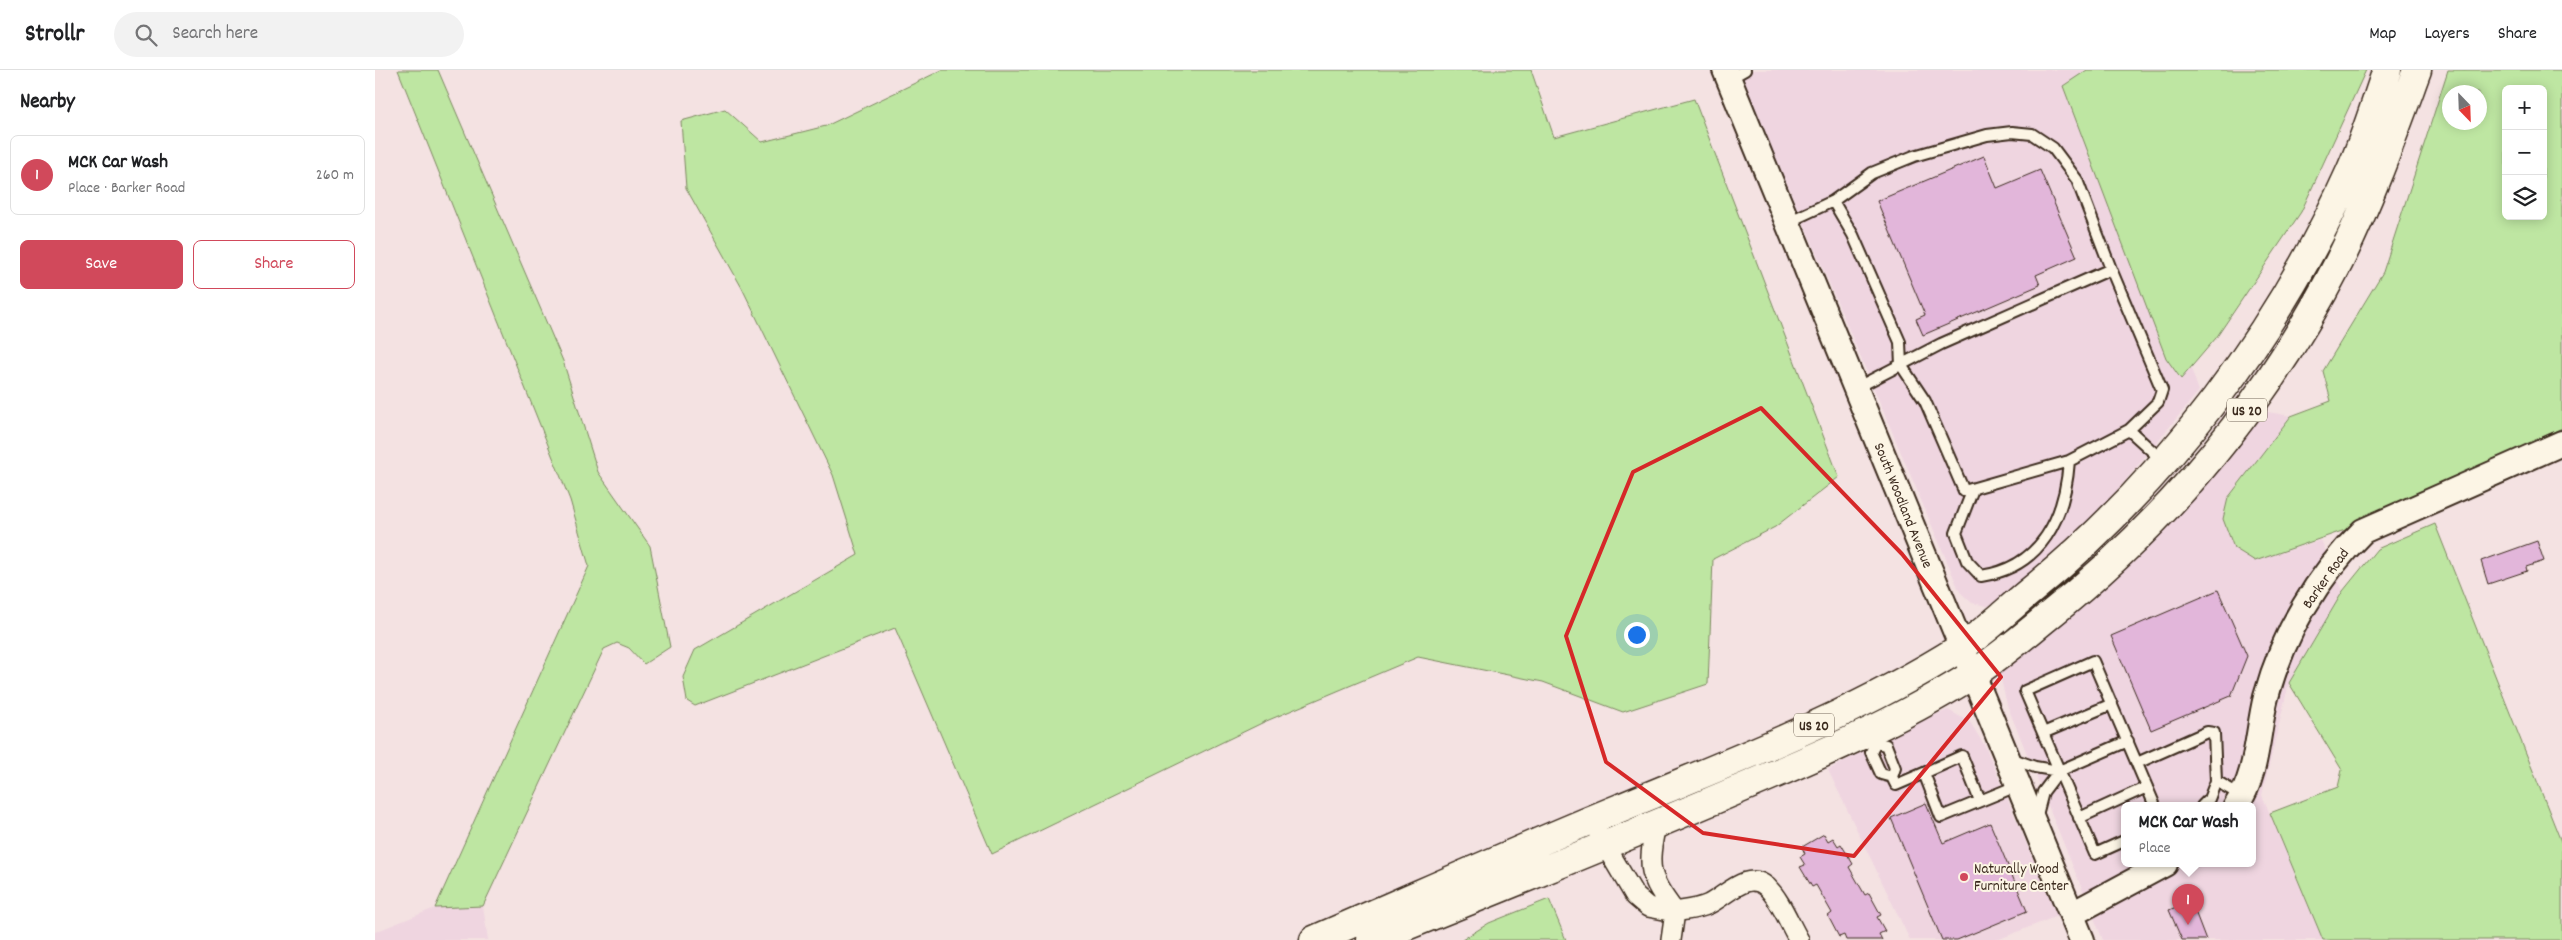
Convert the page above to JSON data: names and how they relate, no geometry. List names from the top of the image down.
{
  "streets": {
    "main road": ["US 20"],
    "street": ["South Woodland Avenue", "Barker Road"]
  },
  "crossings": [
    ["US 20", "South Woodland Avenue"]
  ],
  "places": ["Naturally Wood Furniture Center"],
  "north": "bottom right",
  "page": {
    "header": "Strollr",
    "search": "Search here",
    "nav": ["Map", "Layers", "Share"],
    "heading": "Nearby",
    "map_buttons": ["+", "−"],
    "list": [
      {
        "mark": "1",
        "name": "MCK Car Wash",
        "note": "Place · Barker Road",
        "value": "260 m"
      }
    ],
    "buttons": ["Save", "Share"],
    "popup": ["MCK Car Wash", "Place"],
    "pins": "1"
  }
}
